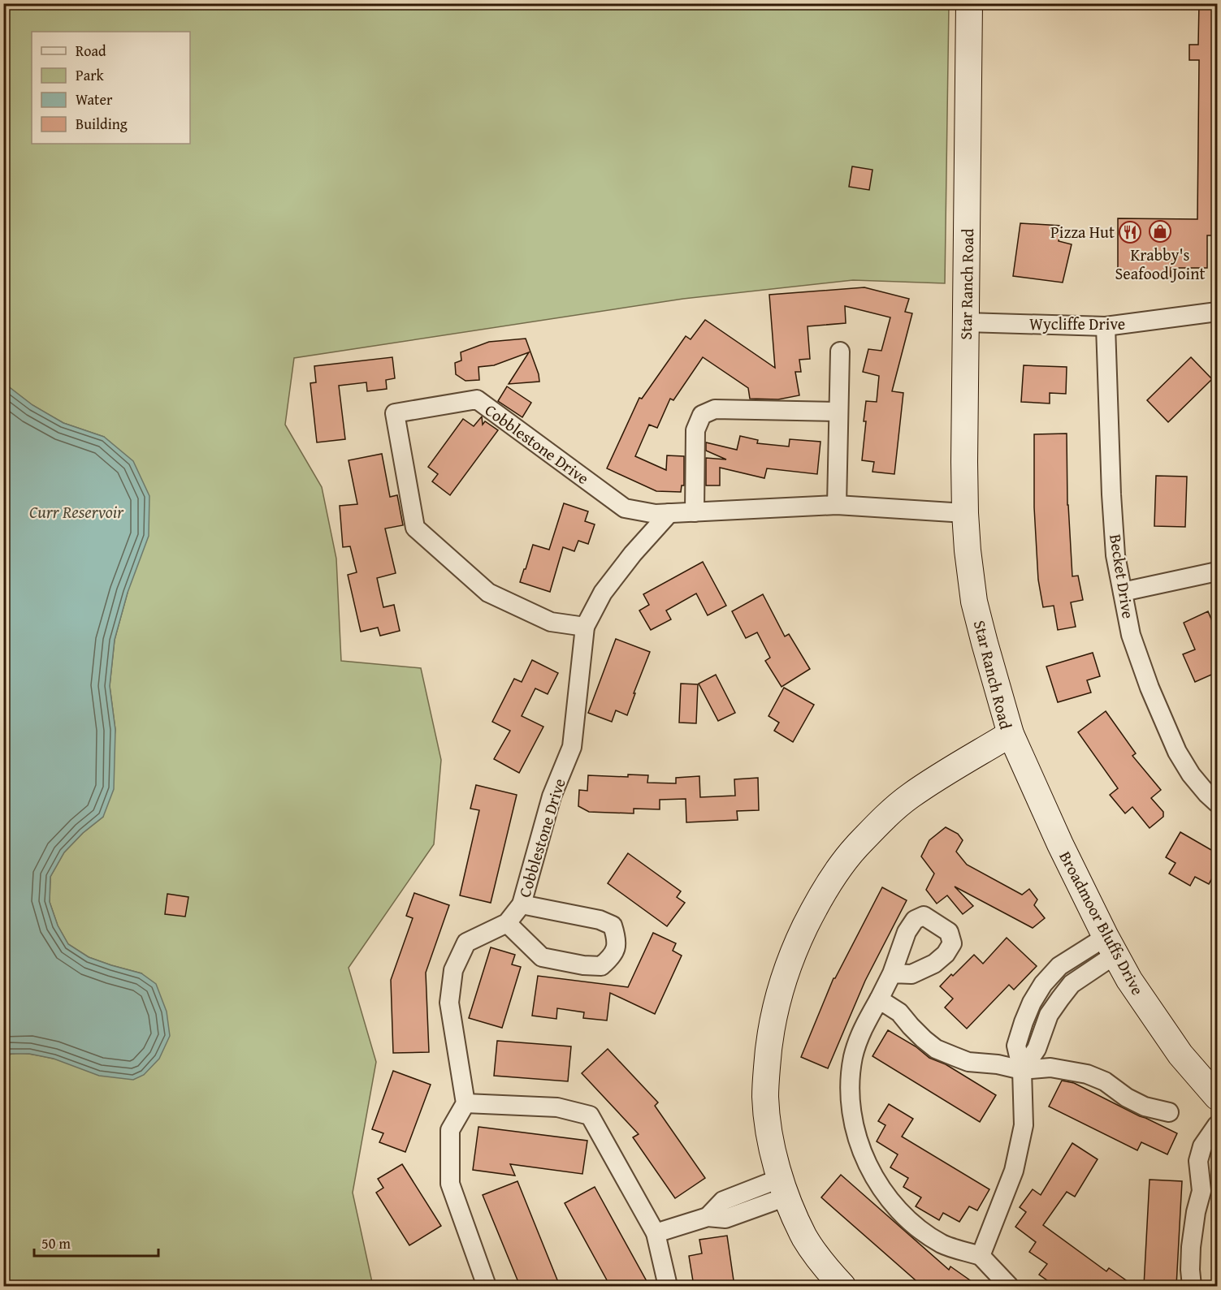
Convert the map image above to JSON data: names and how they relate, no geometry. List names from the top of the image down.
{
  "streets": {
    "street": [
      "Star Ranch Road",
      "Wycliffe Drive",
      "Cobblestone Drive",
      "Becket Drive",
      "Broadmoor Bluffs Drive"
    ]
  },
  "crossings": [
    ["Star Ranch Road", "Wycliffe Drive"],
    ["Star Ranch Road", "Cobblestone Drive"],
    ["Star Ranch Road", "Broadmoor Bluffs Drive"],
    ["Wycliffe Drive", "Becket Drive"]
  ],
  "water": ["Curr Reservoir"],
  "places": {
    "shop": ["Krabby's Seafood Joint"],
    "restaurant": ["Pizza Hut"]
  },
  "legend": [
    "Road",
    "Park",
    "Water",
    "Building"
  ],
  "scale_bar": "50 m"
}
